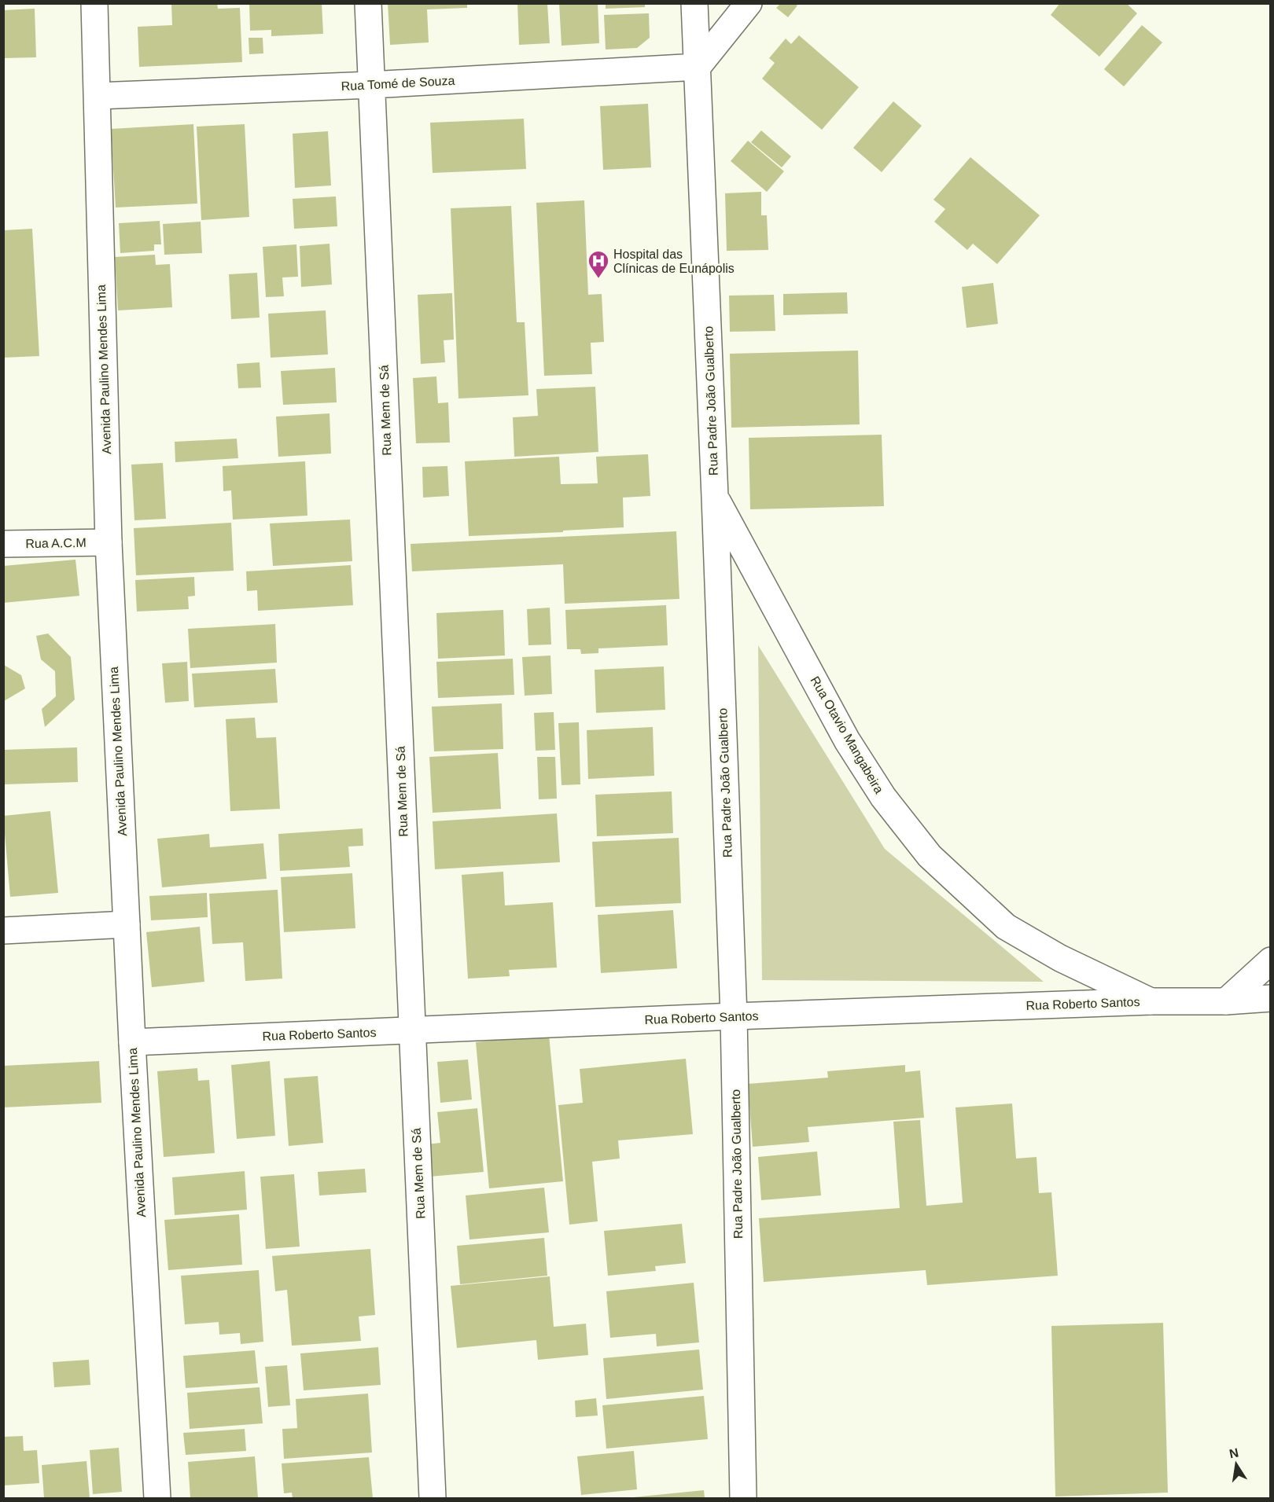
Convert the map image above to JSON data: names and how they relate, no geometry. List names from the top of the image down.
{
  "streets": {
    "street": [
      "Rua Tomé de Souza",
      "Avenida Paulino Mendes Lima",
      "Rua Padre João Gualberto",
      "Rua Mem de Sá",
      "Rua A.C.M",
      "Rua Otavio Mangabeira",
      "Rua Roberto Santos"
    ]
  },
  "crossings": [
    ["Rua Tomé de Souza", "Avenida Paulino Mendes Lima"],
    ["Rua Tomé de Souza", "Rua Padre João Gualberto"],
    ["Rua Tomé de Souza", "Rua Mem de Sá"],
    ["Avenida Paulino Mendes Lima", "Rua A.C.M"],
    ["Avenida Paulino Mendes Lima", "Rua Roberto Santos"],
    ["Rua Padre João Gualberto", "Rua Otavio Mangabeira"],
    ["Rua Padre João Gualberto", "Rua Roberto Santos"],
    ["Rua Mem de Sá", "Rua Roberto Santos"],
    ["Rua Otavio Mangabeira", "Rua Roberto Santos"]
  ],
  "places": {
    "hospital": ["Hospital das Clínicas de Eunápolis"]
  },
  "north": "top"
}
